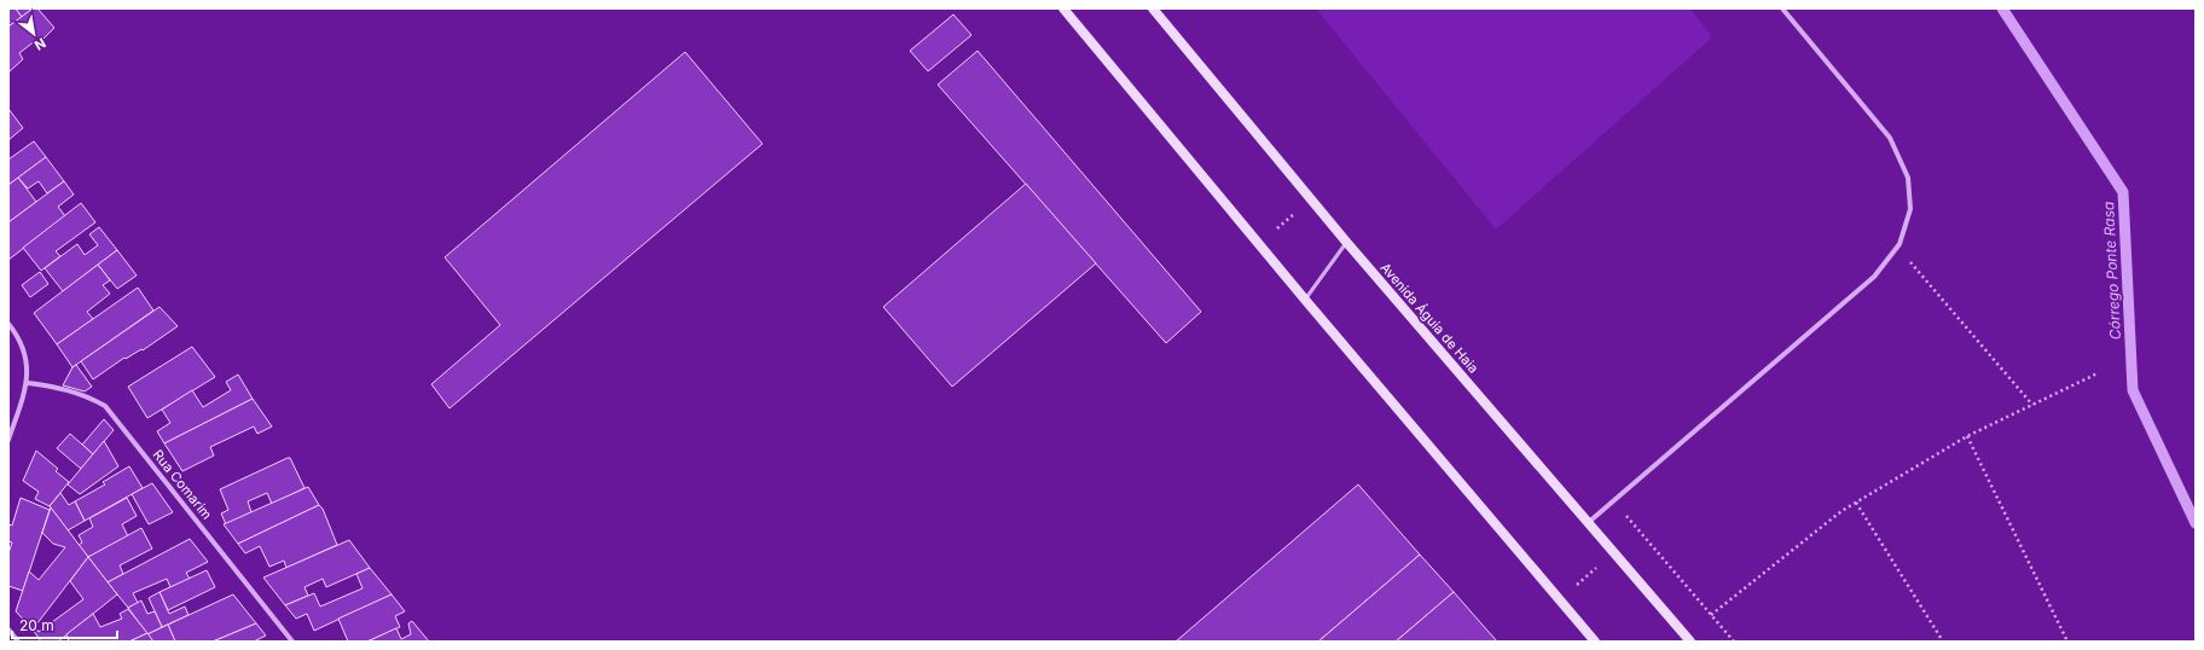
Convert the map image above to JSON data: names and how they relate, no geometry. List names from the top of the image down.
{
  "streets": {
    "main road": ["Avenida Águia de Haia"],
    "street": ["Rua Comarim"]
  },
  "water": ["Córrego Ponte Rasa"],
  "scale_bar": "20 m",
  "north": "bottom right"
}
